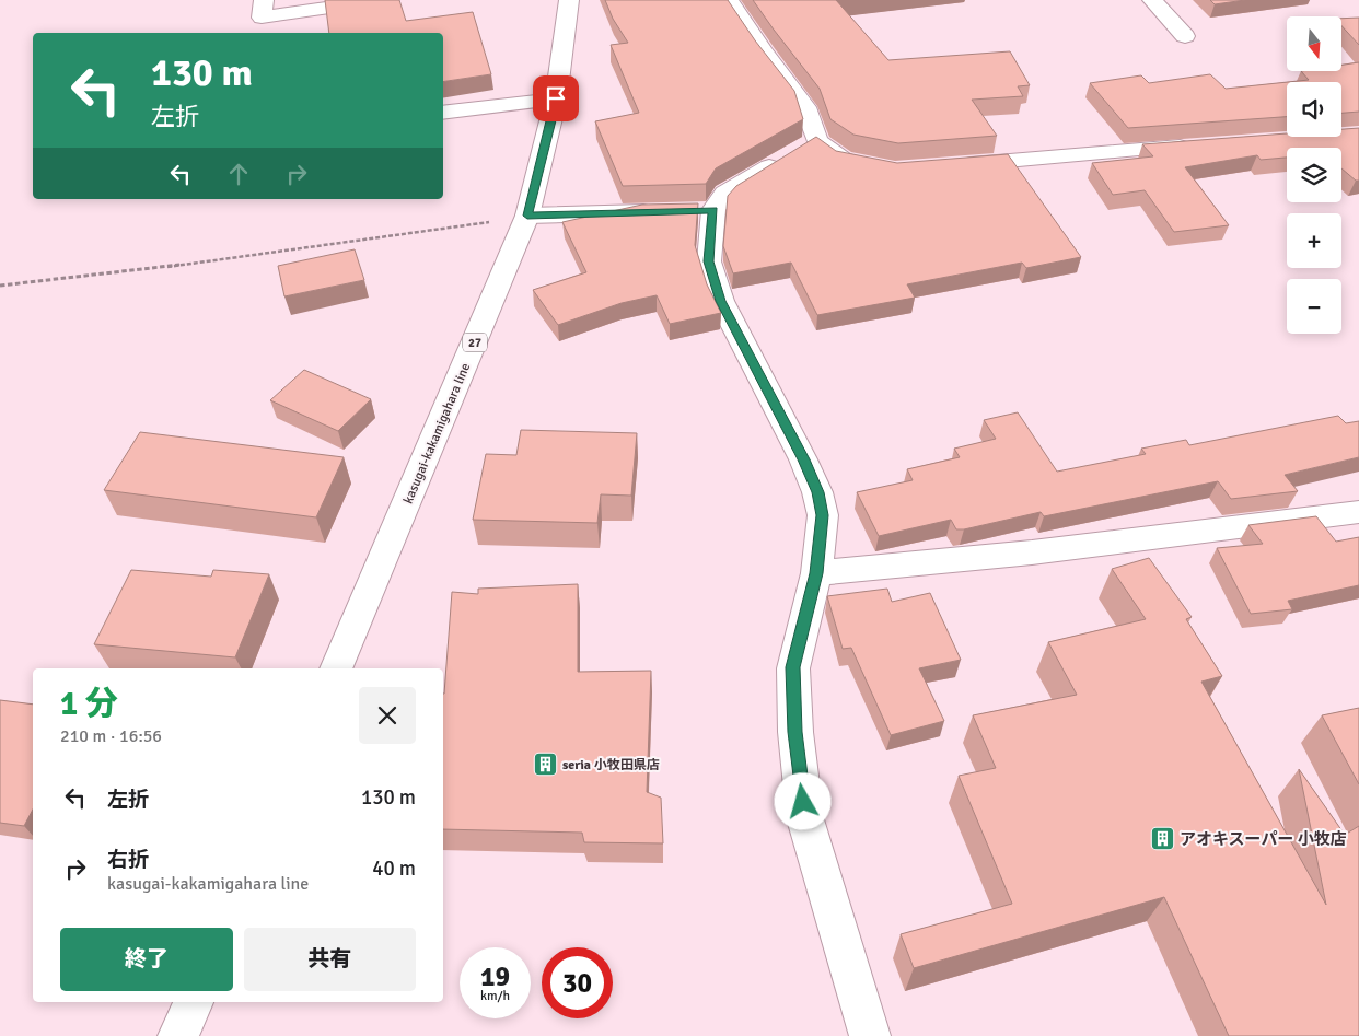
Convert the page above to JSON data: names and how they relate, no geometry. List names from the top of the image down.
{
  "streets": {
    "main road": ["27", "kasugai-kakamigahara line"]
  },
  "places": {
    "building": ["seria 小牧田県店", "アオキスーパー 小牧店"]
  },
  "north": "bottom",
  "page": {
    "map_buttons": ["+", "−"],
    "turn": ["130 m", "左折"],
    "heading": ["1 分", "210 m · 16:56"],
    "list": [
      {
        "name": "左折",
        "value": "130 m"
      },
      {
        "name": "右折",
        "note": "kasugai-kakamigahara line",
        "value": "40 m"
      }
    ],
    "buttons": ["終了", "共有"],
    "speed": "19 km/h",
    "limit": "30"
  }
}
